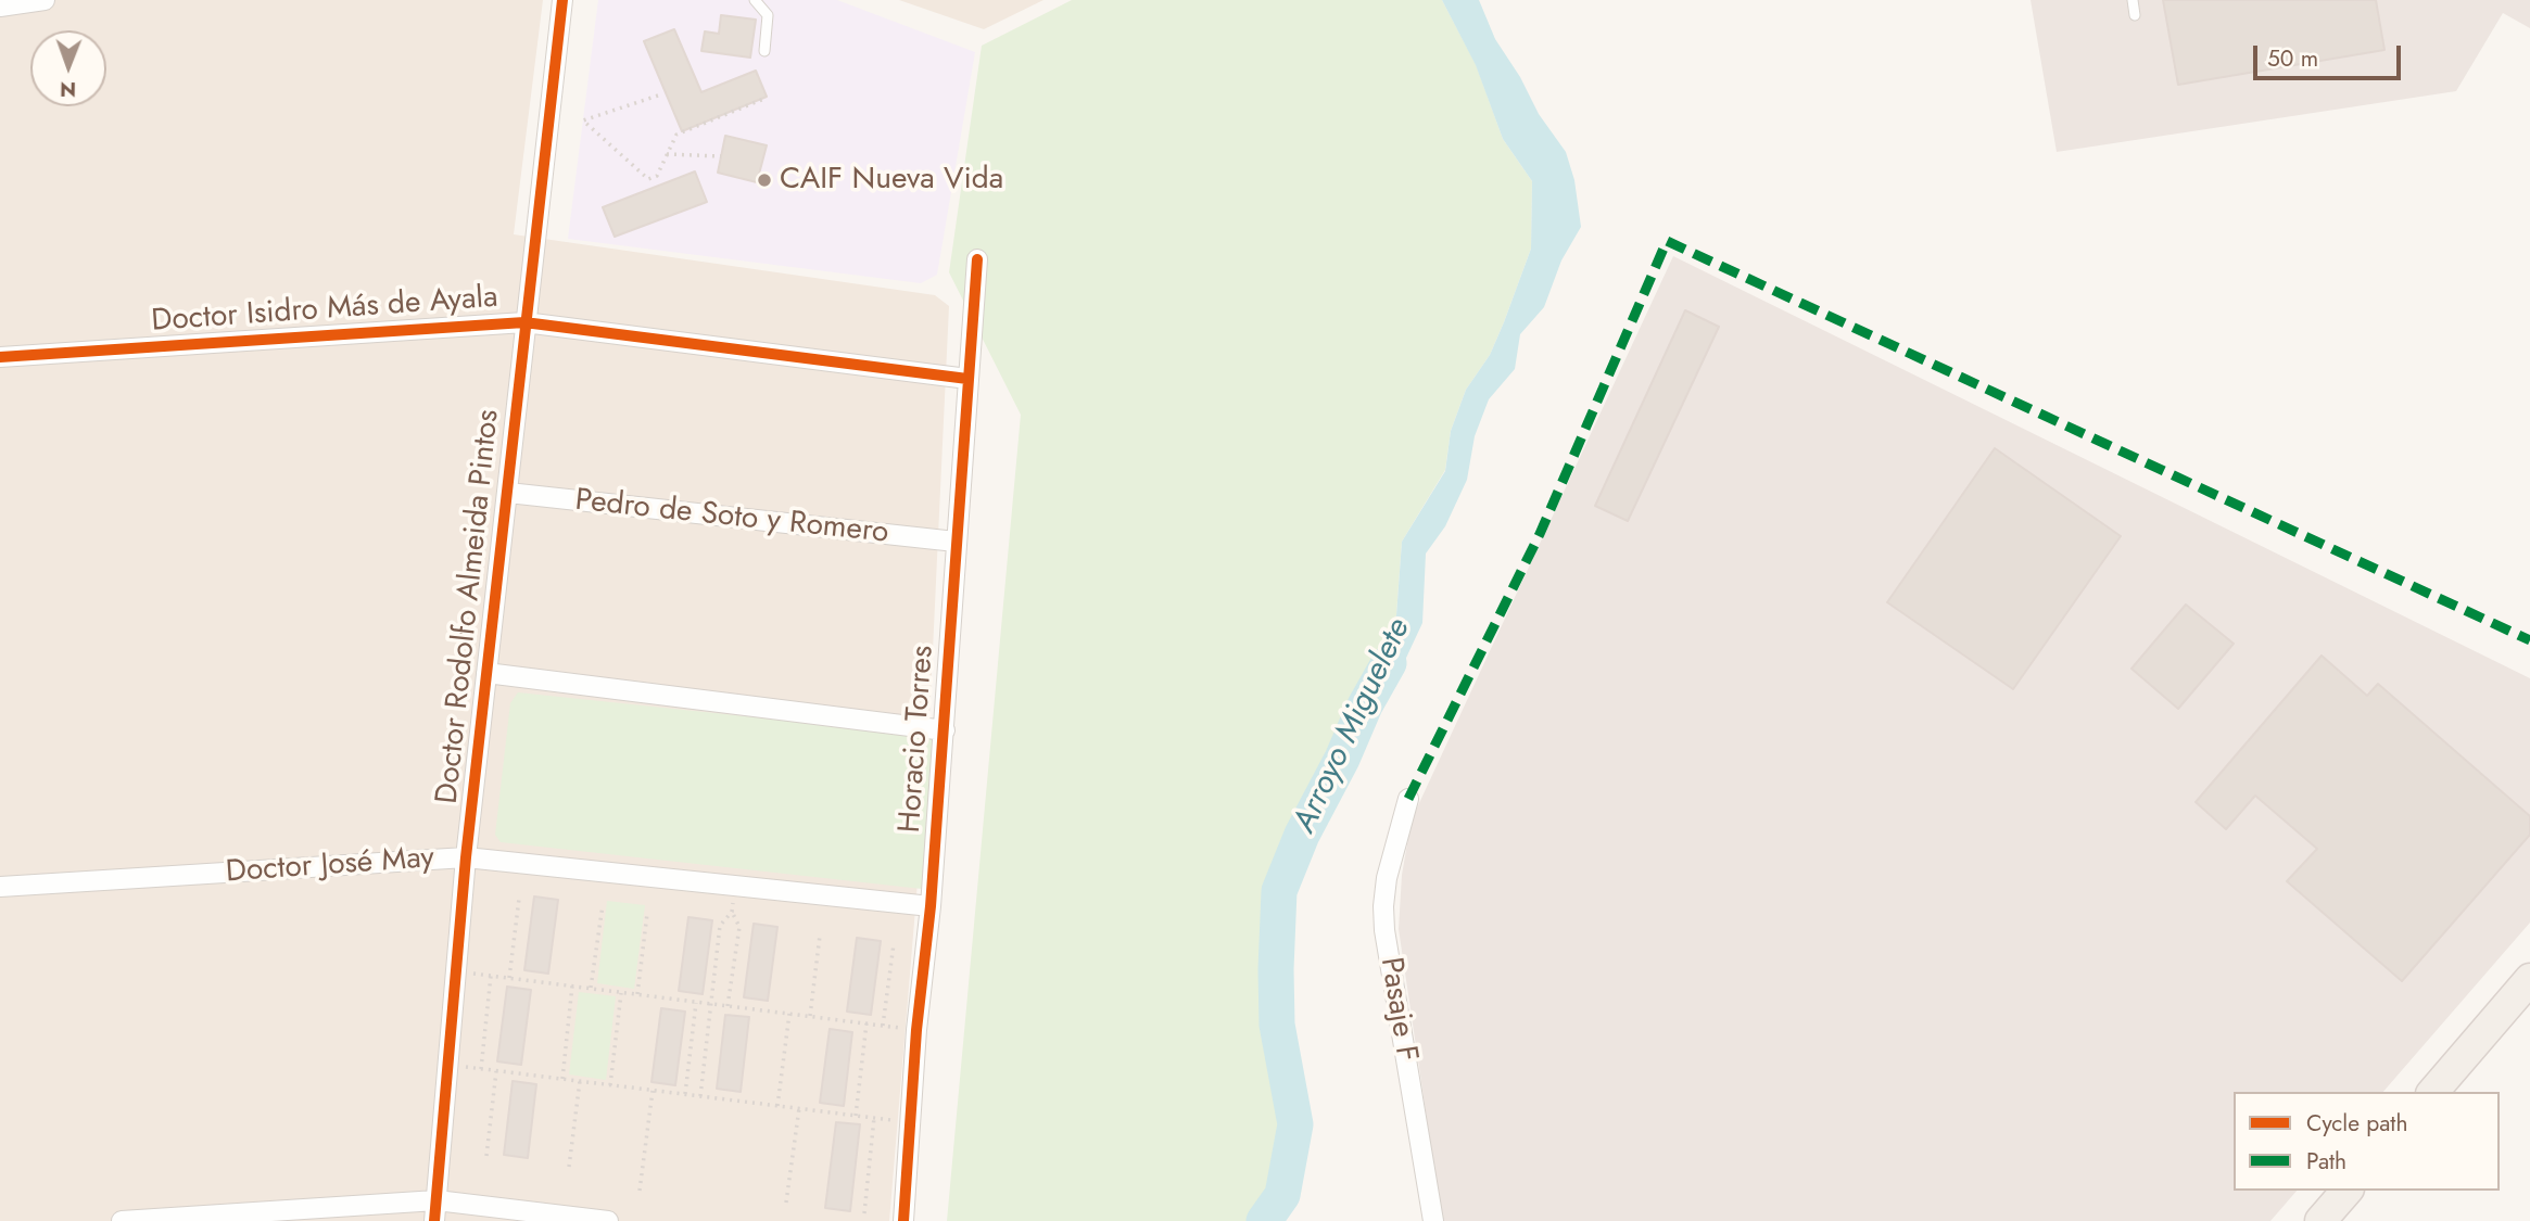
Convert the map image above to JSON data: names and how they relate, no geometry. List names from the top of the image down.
{
  "streets": {
    "street": [
      "Doctor Isidro Más de Ayala",
      "Pedro de Soto y Romero",
      "Doctor Rodolfo Almeida Pintos",
      "Horacio Torres",
      "Doctor José May",
      "Pasaje F"
    ]
  },
  "crossings": [
    ["Doctor Isidro Más de Ayala", "Doctor Rodolfo Almeida Pintos"],
    ["Doctor Isidro Más de Ayala", "Horacio Torres"],
    ["Pedro de Soto y Romero", "Doctor Rodolfo Almeida Pintos"],
    ["Pedro de Soto y Romero", "Horacio Torres"],
    ["Doctor Rodolfo Almeida Pintos", "Doctor José May"],
    ["Horacio Torres", "Doctor José May"]
  ],
  "water": ["Arroyo Miguelete"],
  "places": ["CAIF Nueva Vida"],
  "legend": ["Cycle path", "Path"],
  "scale_bar": "50 m",
  "north": "bottom"
}
